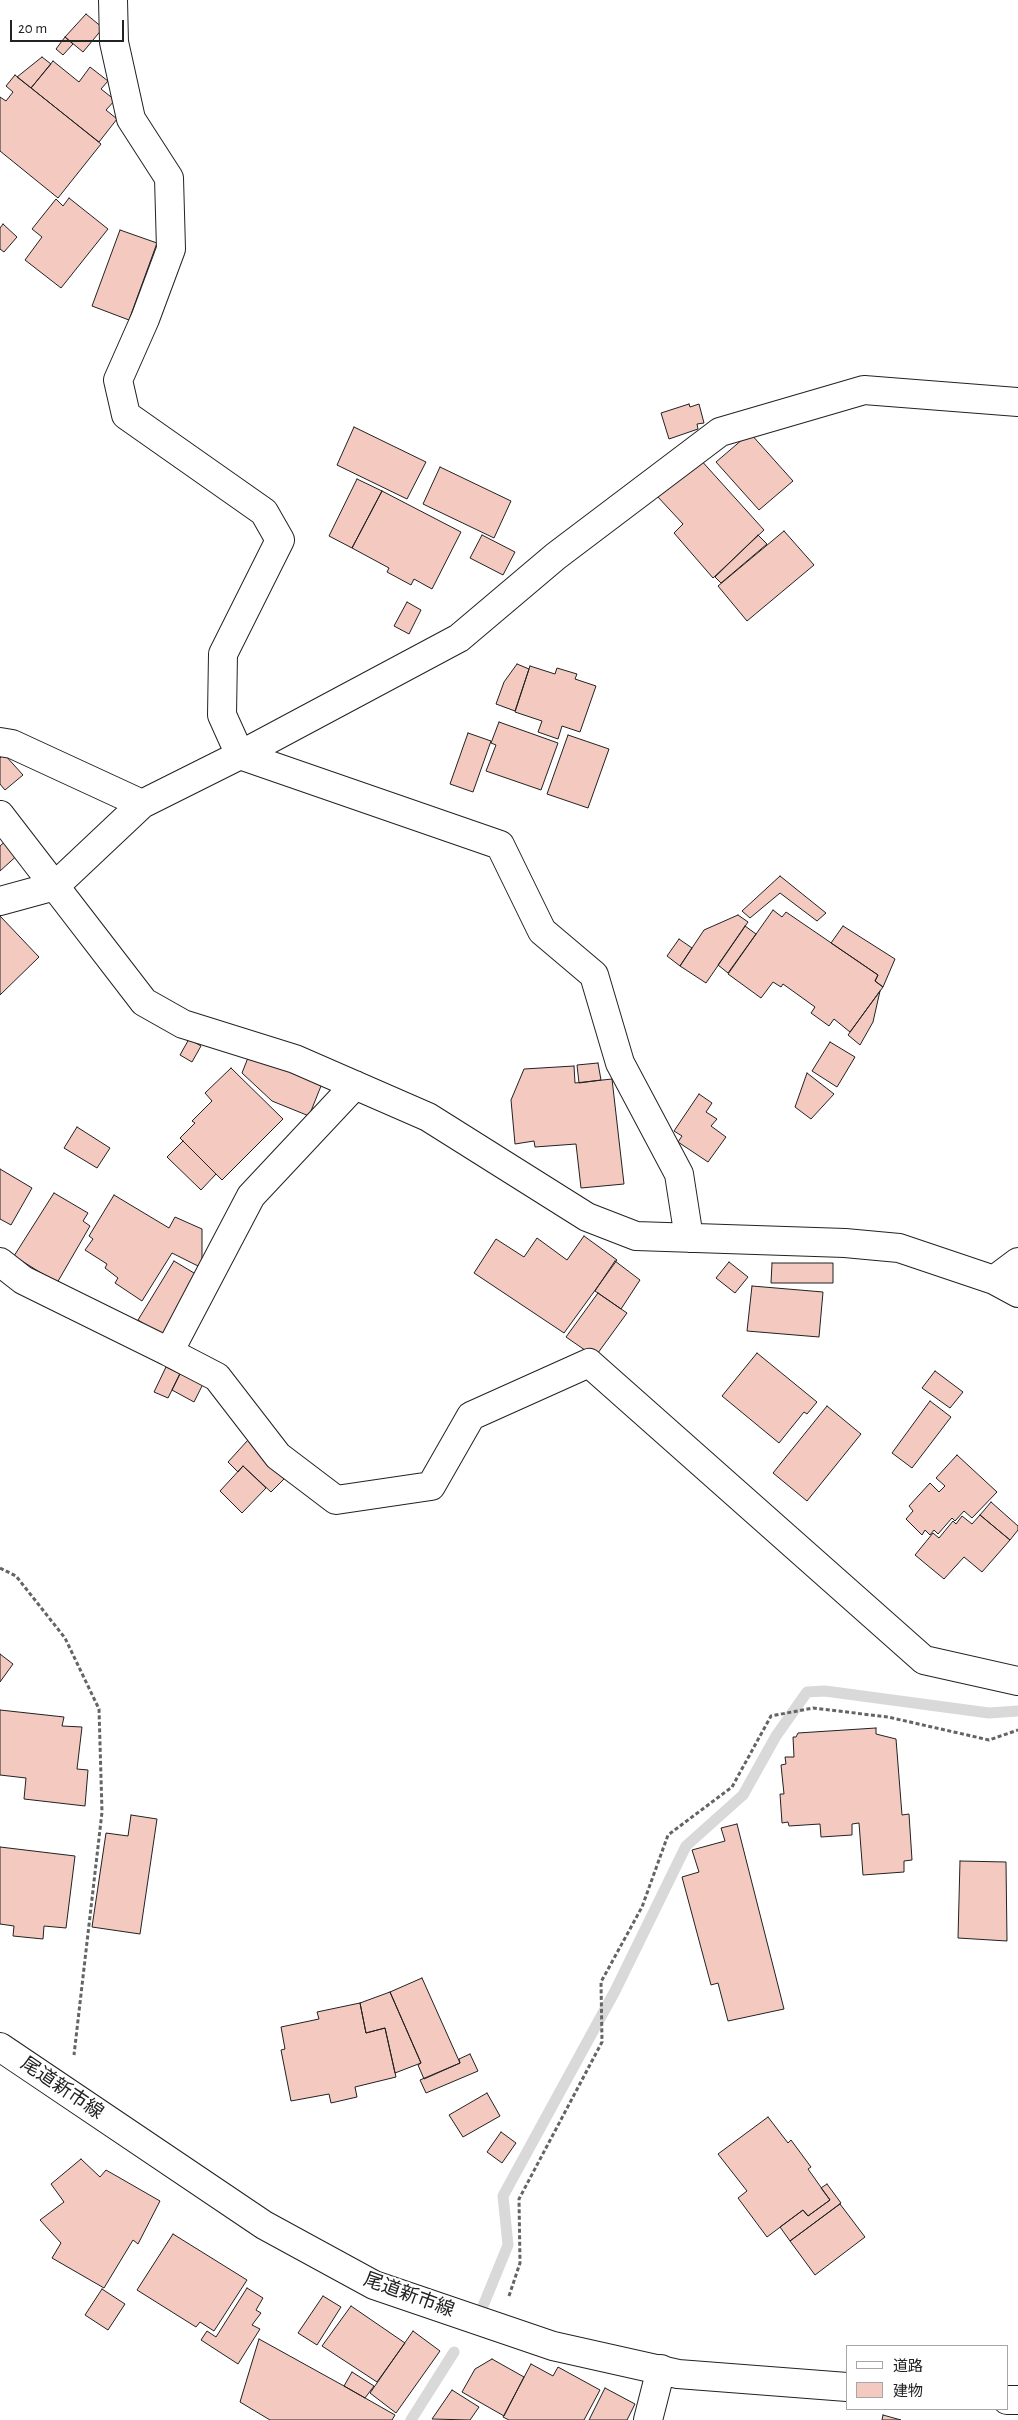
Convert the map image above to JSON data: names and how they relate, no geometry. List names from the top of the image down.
{
  "streets": {
    "street": ["尾道新市線"]
  },
  "legend": ["道路", "建物"],
  "scale_bar": "20 m"
}
